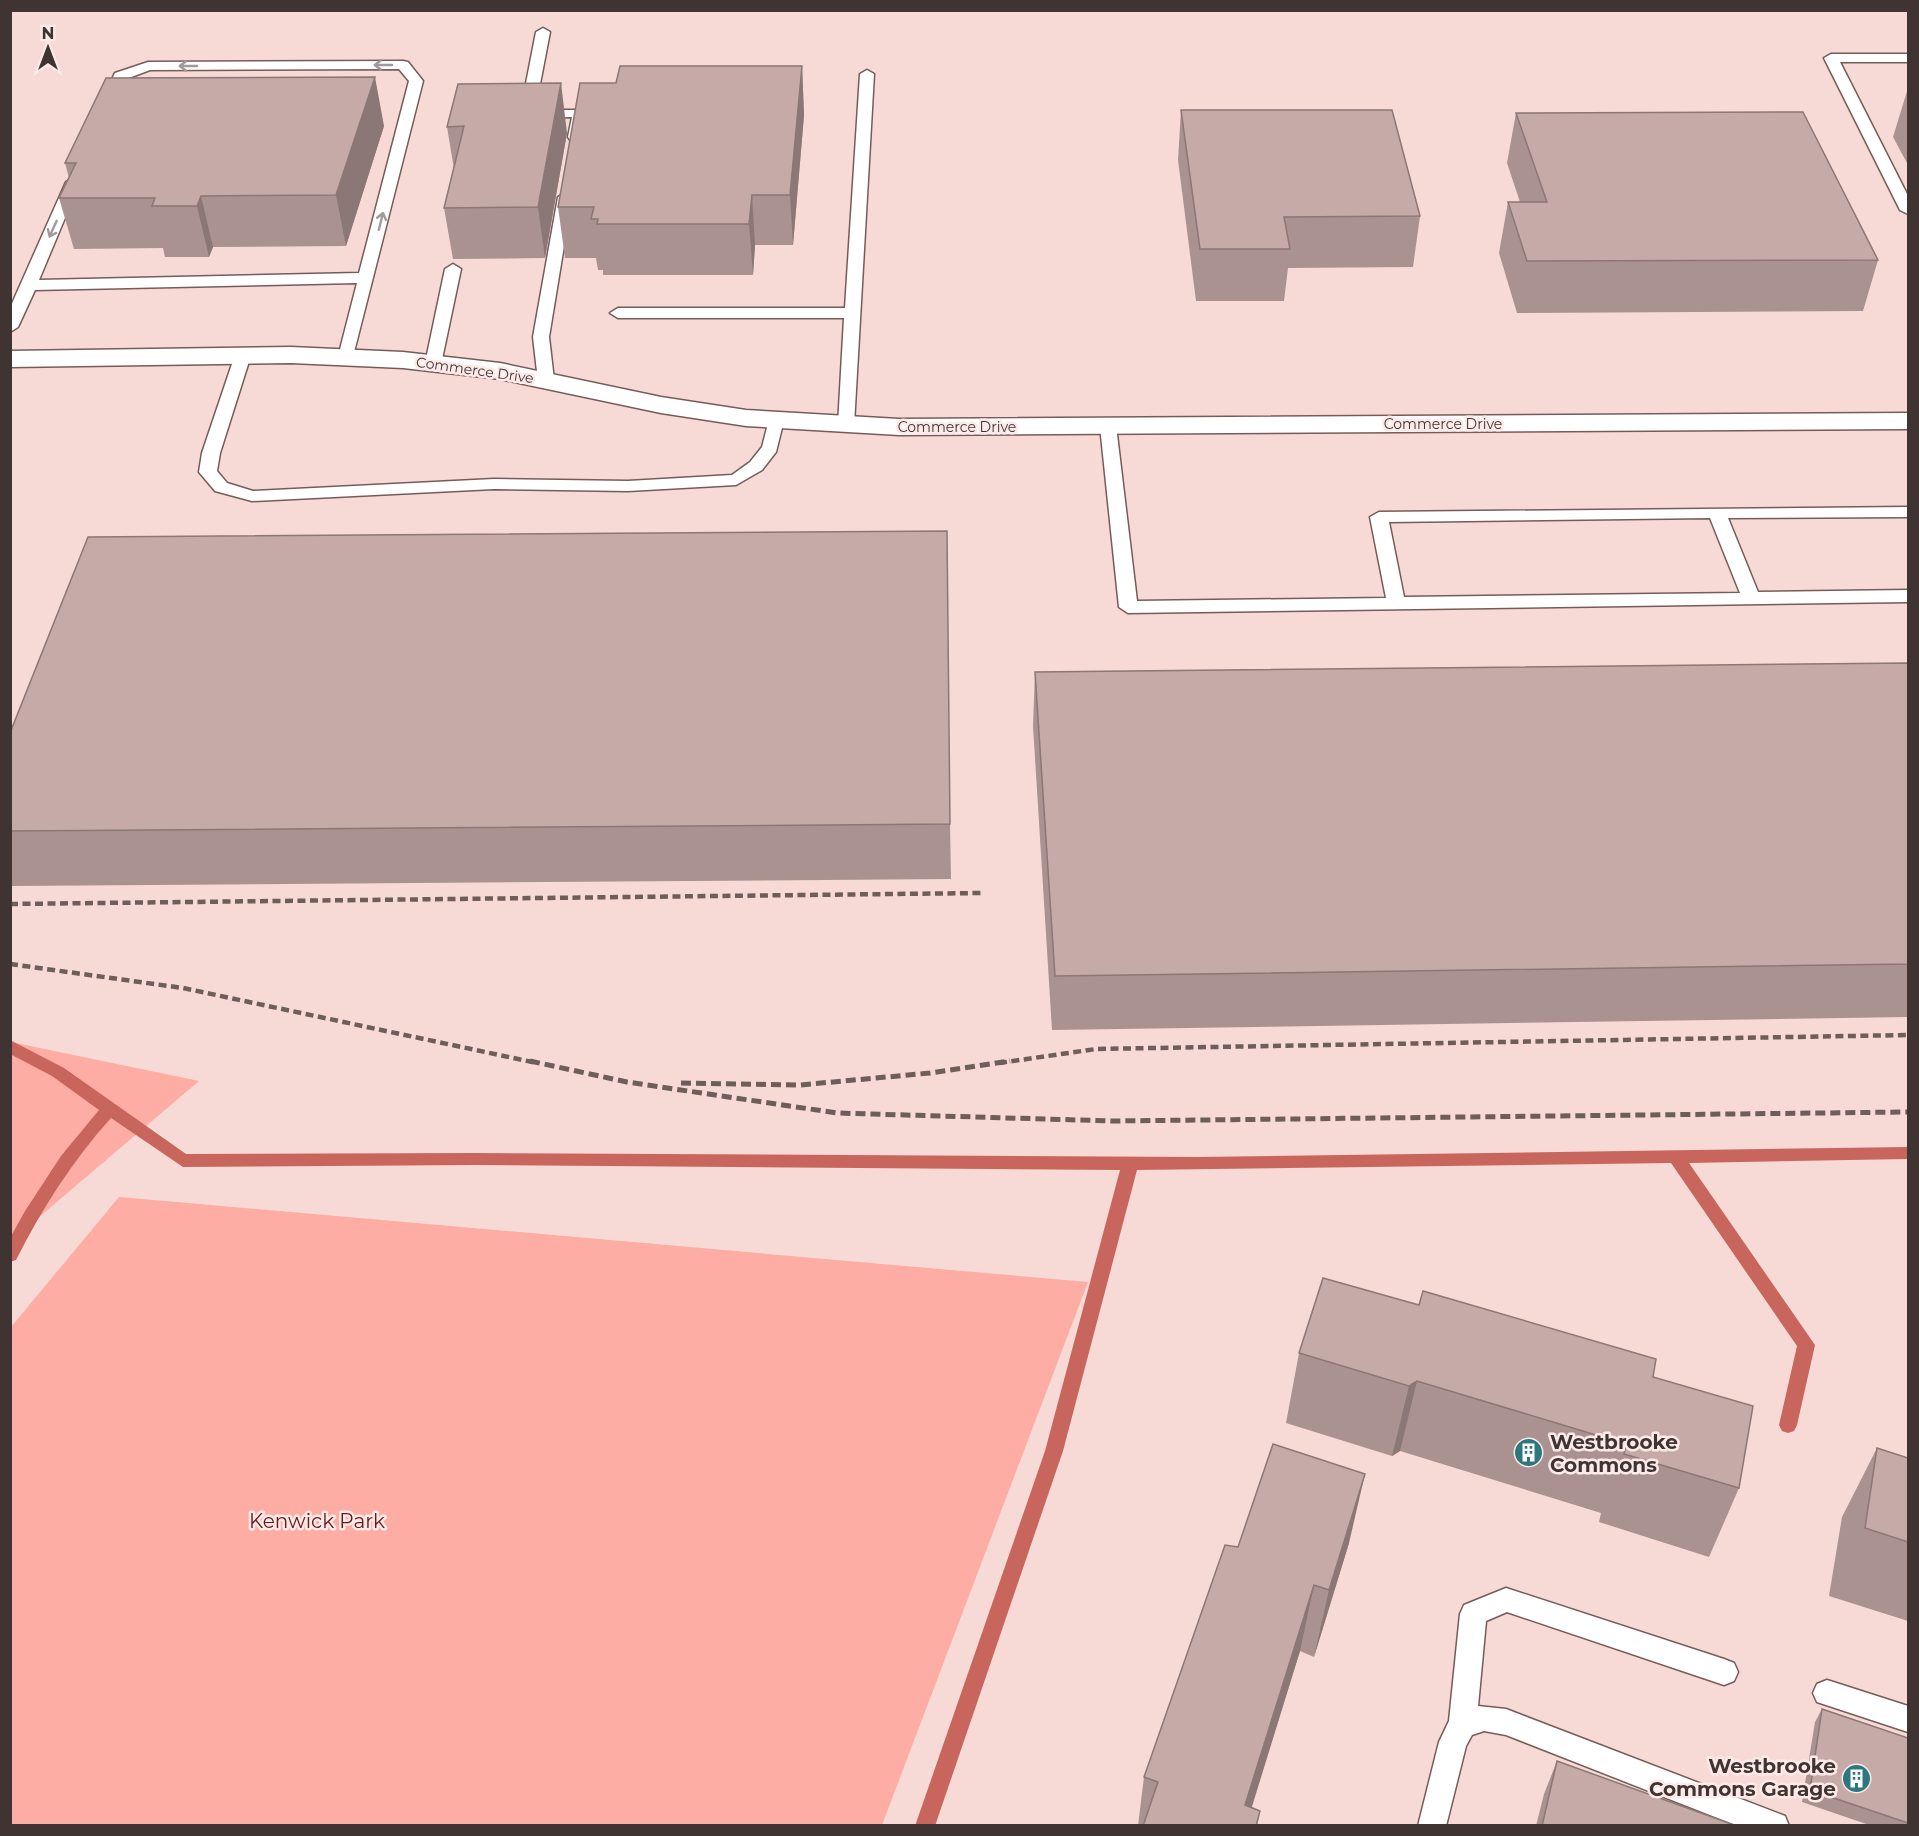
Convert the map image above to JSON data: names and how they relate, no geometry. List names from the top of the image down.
{
  "streets": {
    "street": ["Commerce Drive"]
  },
  "parks": ["Kenwick Park"],
  "places": {
    "building": ["Westbrooke Commons", "Westbrooke Commons Garage"]
  },
  "north": "top"
}
